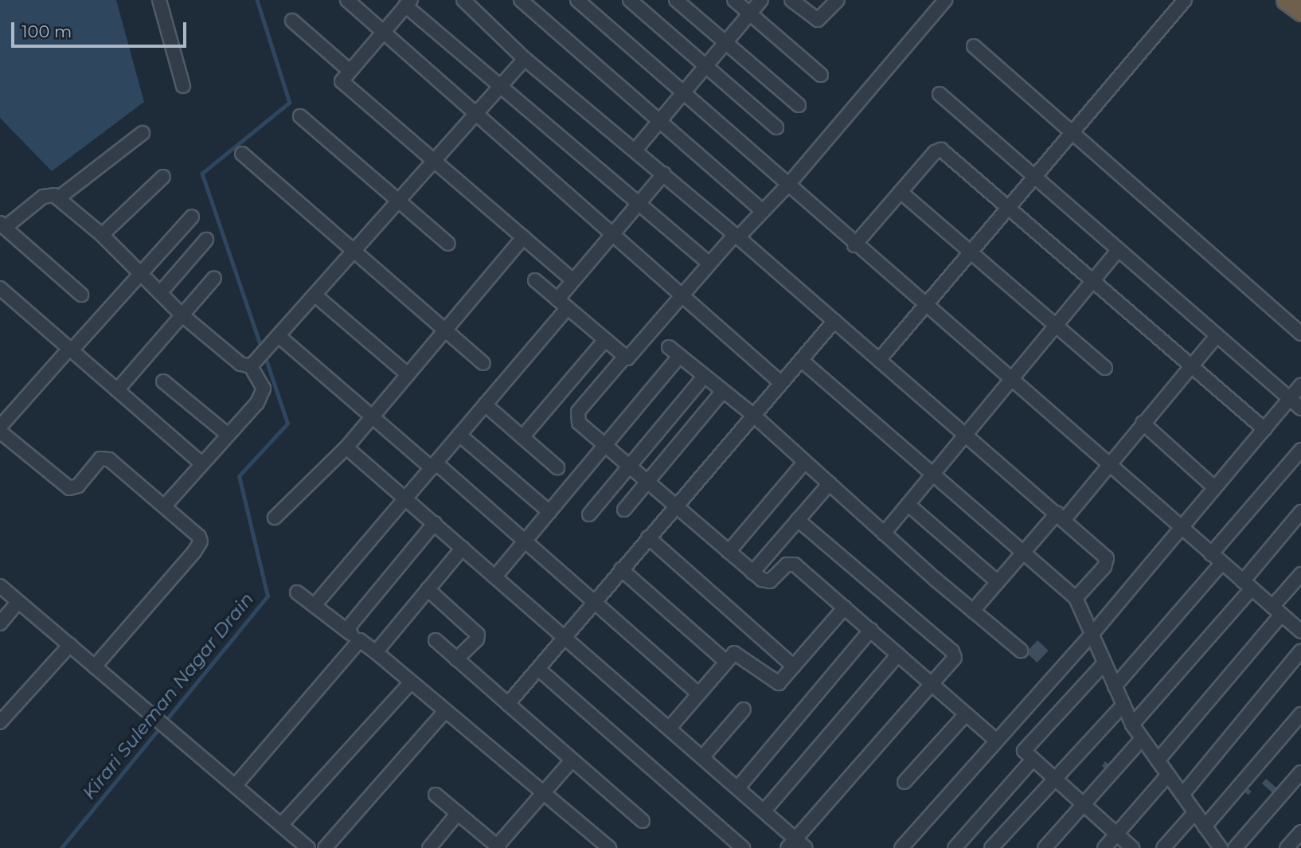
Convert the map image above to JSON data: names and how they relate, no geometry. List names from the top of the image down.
{
  "water": ["Kirari Suleman Nagar Drain"],
  "scale_bar": "100 m"
}
